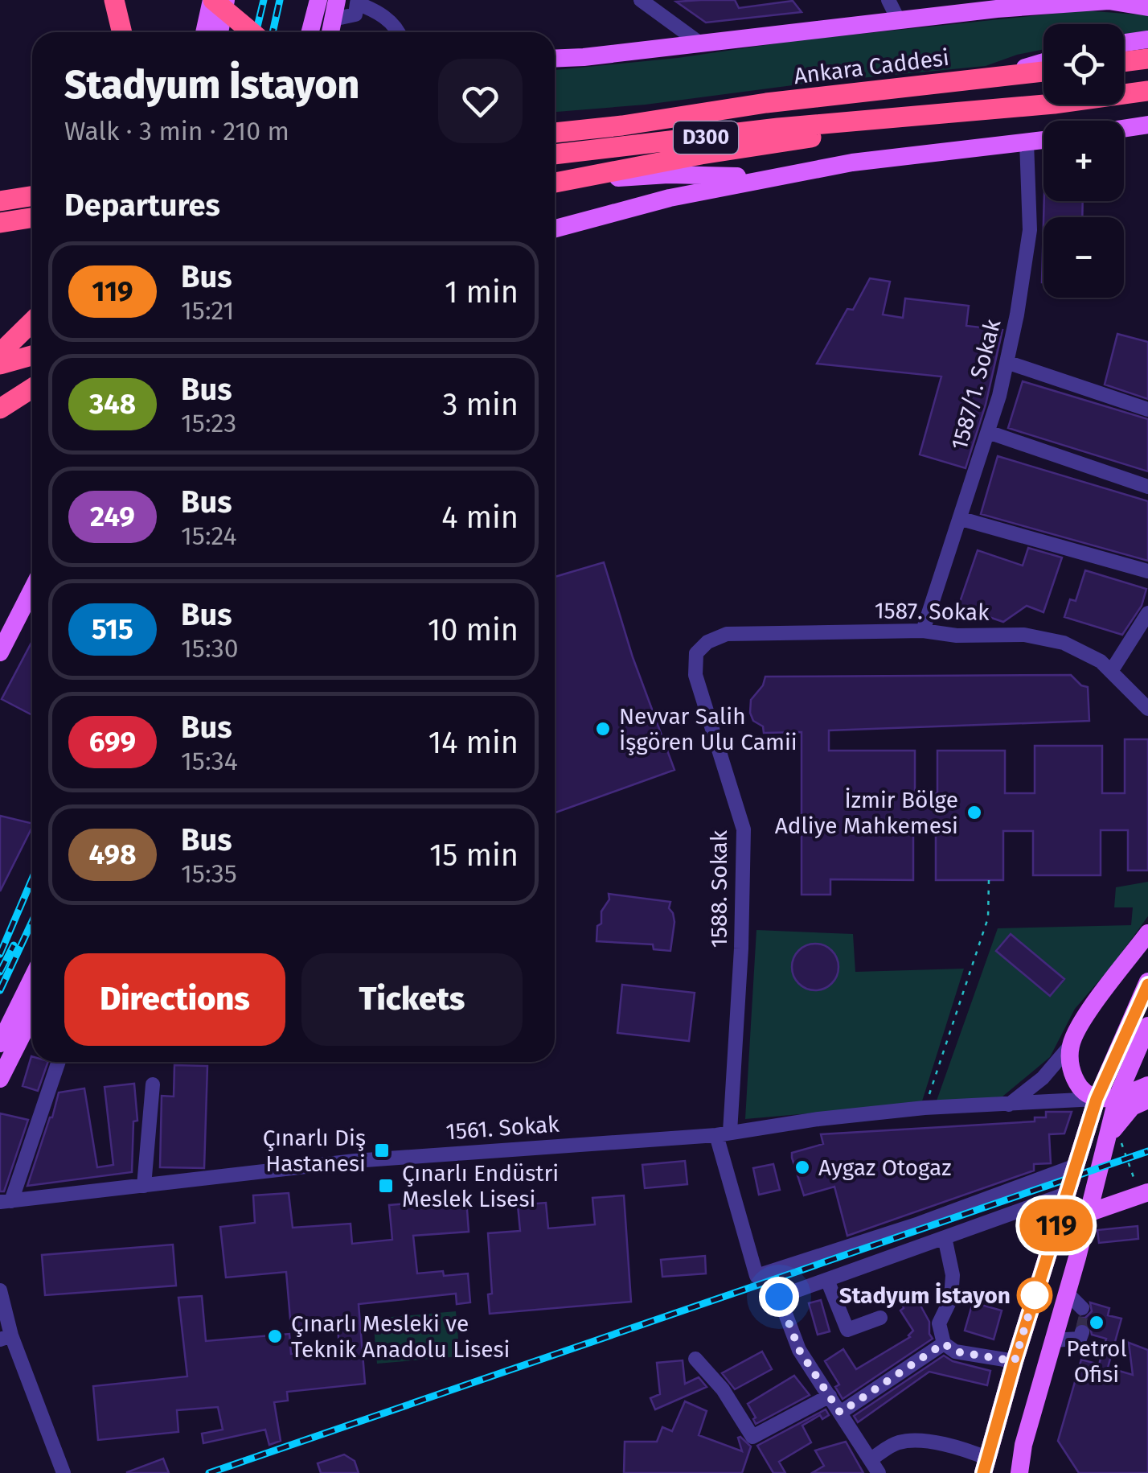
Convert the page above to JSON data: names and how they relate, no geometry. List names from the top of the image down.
{
  "streets": {
    "highway": ["Ankara Caddesi", "D300"],
    "street": [
      "1587/1. Sokak",
      "1587. Sokak",
      "1588. Sokak",
      "1561. Sokak"
    ]
  },
  "crossings": [
    ["Ankara Caddesi", "D300"],
    ["1587/1. Sokak", "1587. Sokak"],
    ["1587. Sokak", "1588. Sokak"],
    ["1588. Sokak", "1561. Sokak"]
  ],
  "places": {
    "other": [
      "Nevvar Salih İşgören Ulu Camii",
      "İzmir Bölge Adliye Mahkemesi",
      "Aygaz Otogaz",
      "Stadyum İstayon",
      "Petrol Ofisi",
      "Çınarlı Mesleki ve Teknik Anadolu Lisesi"
    ],
    "transit": ["Çınarlı Diş Hastanesi", "Çınarlı Endüstri Meslek Lisesi"]
  },
  "lines": ["bus line 119"],
  "page": {
    "on_map": "119",
    "map_buttons": ["+", "−"],
    "heading": [
      ["Stadyum İstayon", "Walk · 3 min · 210 m"],
      "Departures"
    ],
    "list": [
      {
        "mark": "119",
        "name": "Bus",
        "note": "15:21",
        "value": "1 min"
      },
      {
        "mark": "348",
        "name": "Bus",
        "note": "15:23",
        "value": "3 min"
      },
      {
        "mark": "249",
        "name": "Bus",
        "note": "15:24",
        "value": "4 min"
      },
      {
        "mark": "515",
        "name": "Bus",
        "note": "15:30",
        "value": "10 min"
      },
      {
        "mark": "699",
        "name": "Bus",
        "note": "15:34",
        "value": "14 min"
      },
      {
        "mark": "498",
        "name": "Bus",
        "note": "15:35",
        "value": "15 min"
      }
    ],
    "buttons": ["Directions", "Tickets"]
  }
}
